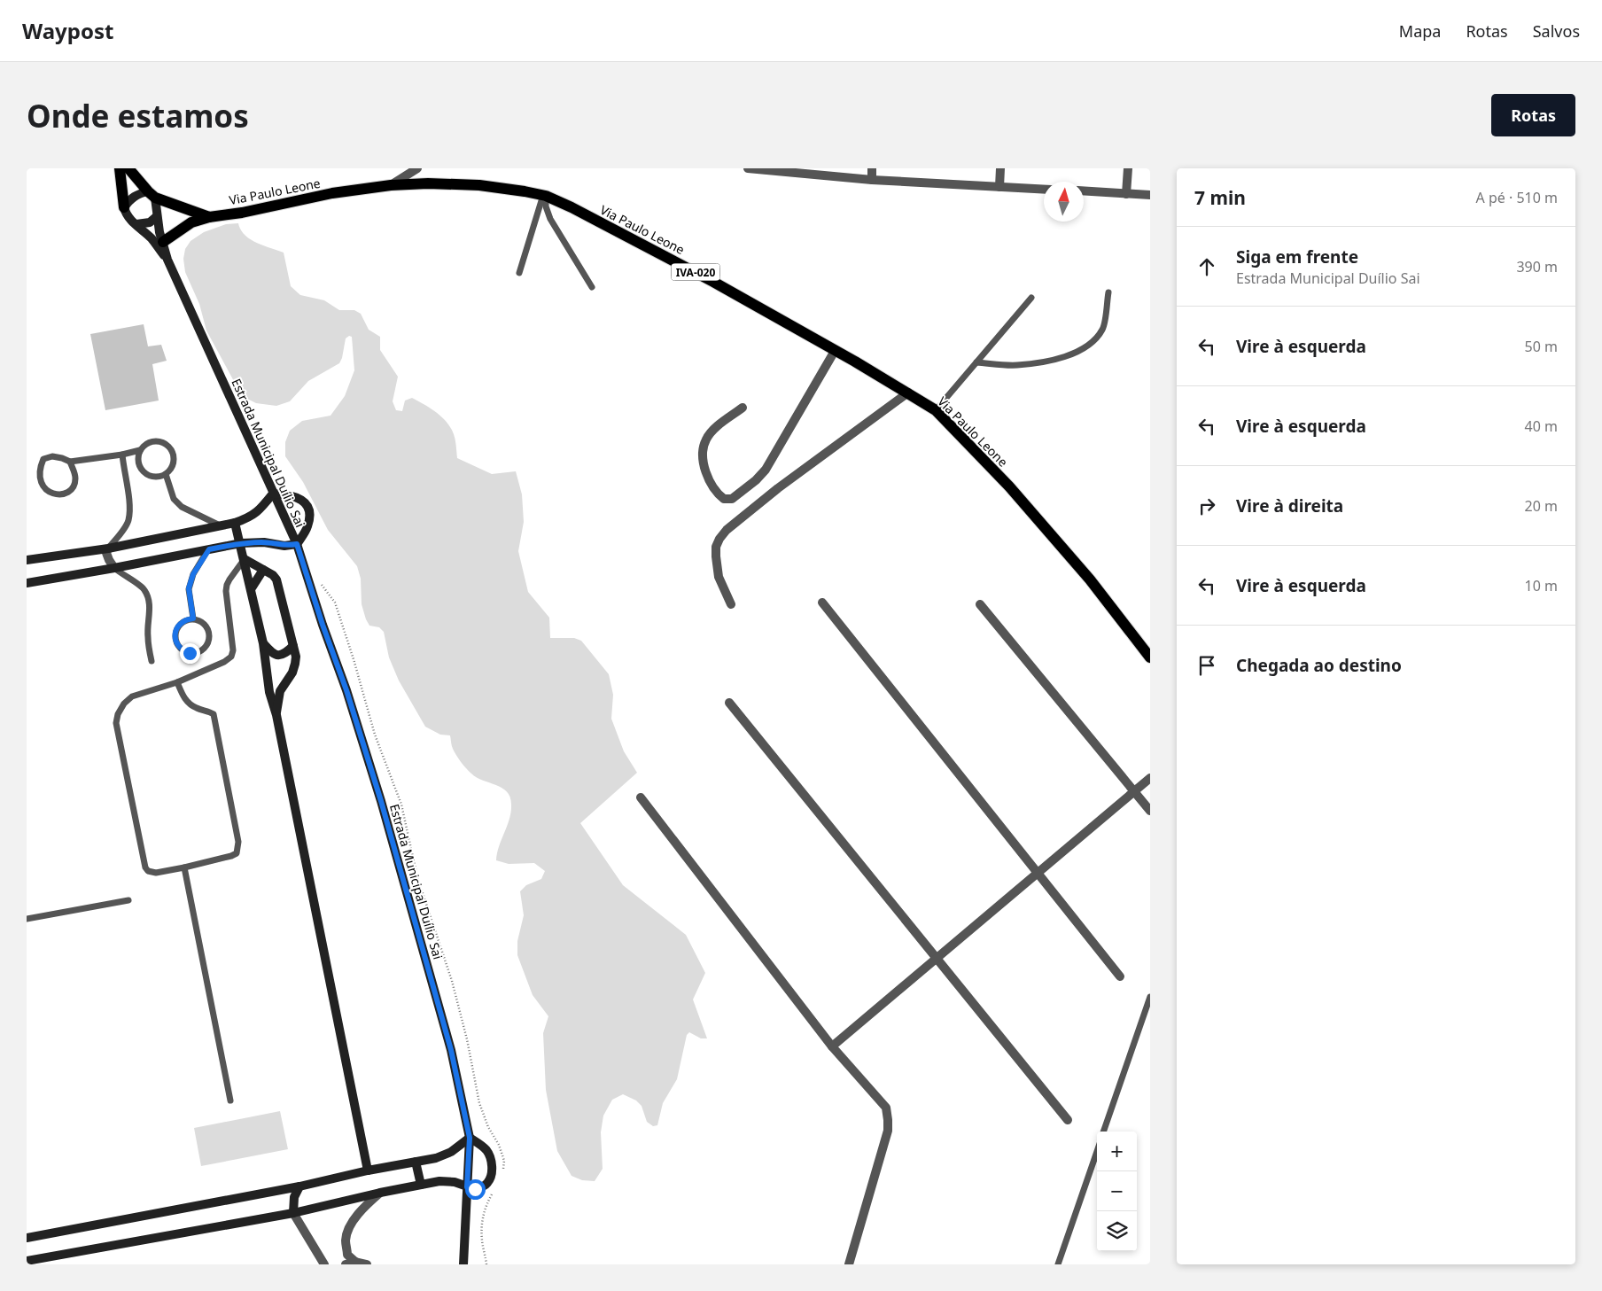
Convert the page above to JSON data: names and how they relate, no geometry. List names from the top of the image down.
{
  "streets": {
    "main road": ["Via Paulo Leone", "IVA-020"],
    "street": ["Estrada Municipal Duílio Sai"]
  },
  "crossings": [
    ["Via Paulo Leone", "Estrada Municipal Duílio Sai"]
  ],
  "north": "top",
  "page": {
    "header": "Waypost",
    "nav": ["Mapa", "Rotas", "Salvos"],
    "buttons": "Rotas",
    "title": "Onde estamos",
    "heading": ["7 min", "A pé · 510 m"],
    "list": [
      ["Siga em frente", "Estrada Municipal Duílio Sai", "390 m"],
      ["Vire à esquerda", "50 m"],
      ["Vire à esquerda", "40 m"],
      ["Vire à direita", "20 m"],
      ["Vire à esquerda", "10 m"],
      "Chegada ao destino"
    ],
    "map_buttons": ["+", "−"]
  }
}
